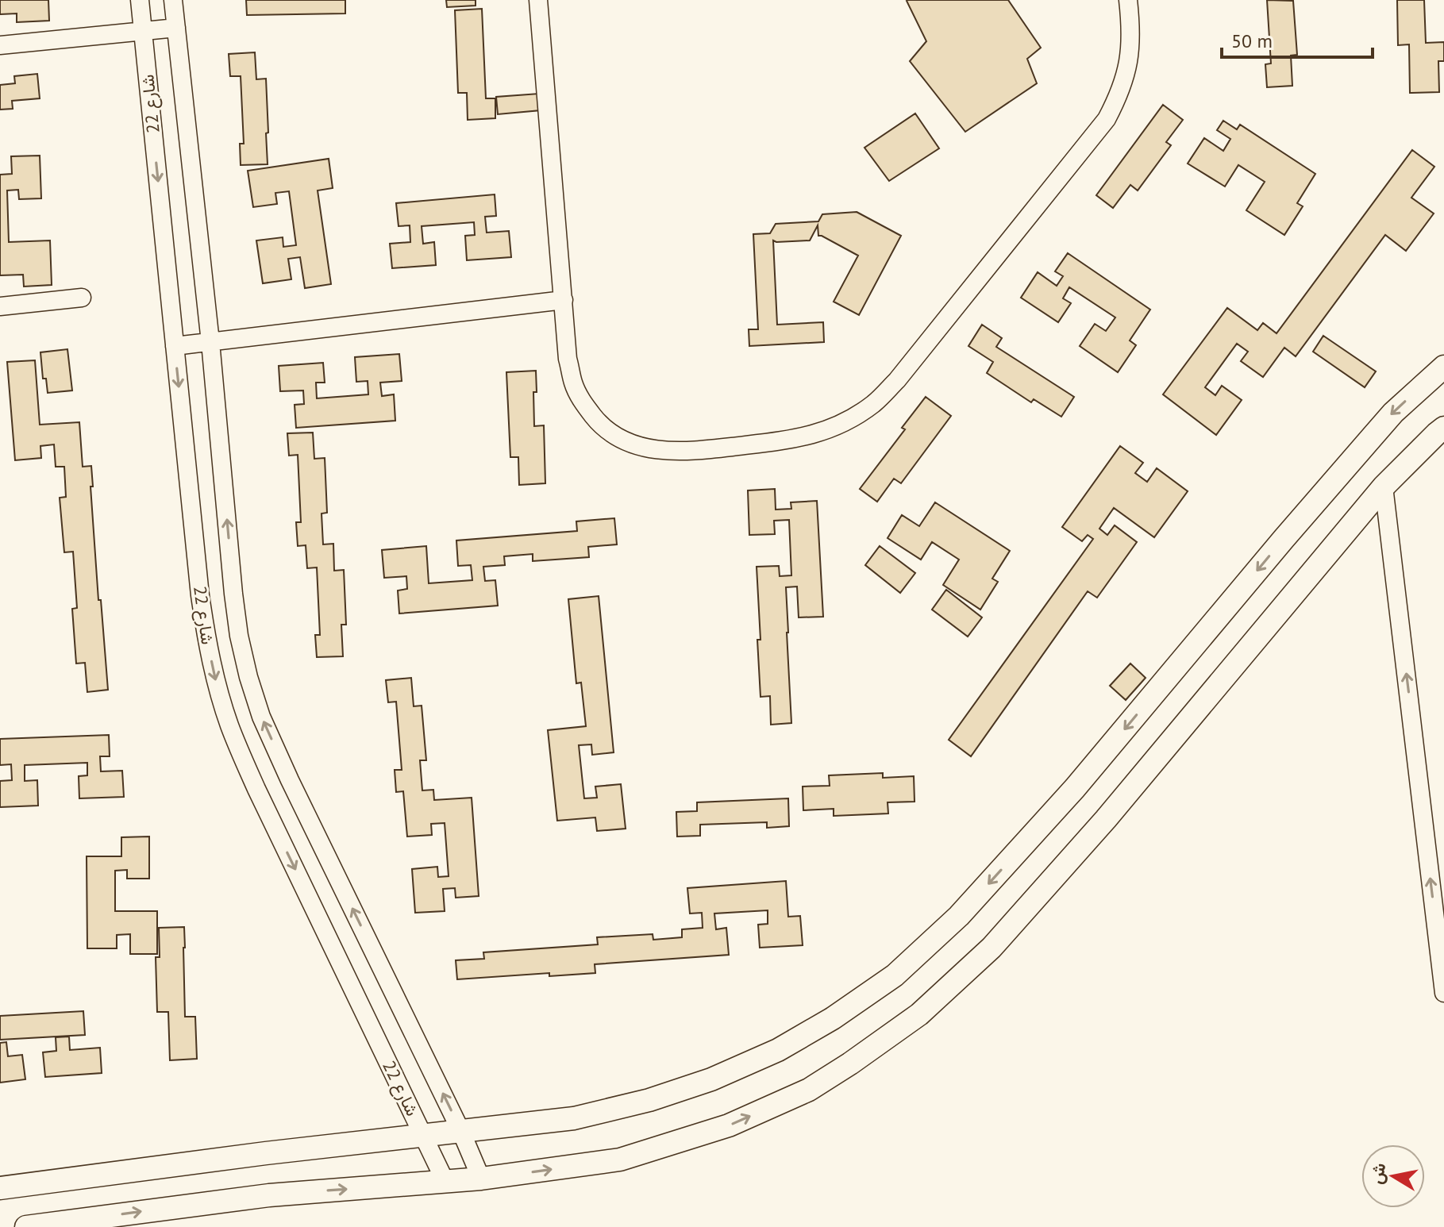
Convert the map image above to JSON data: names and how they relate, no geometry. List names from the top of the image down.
{
  "streets": {
    "street": ["شارع 22"]
  },
  "scale_bar": "50 m",
  "north": "left"
}
